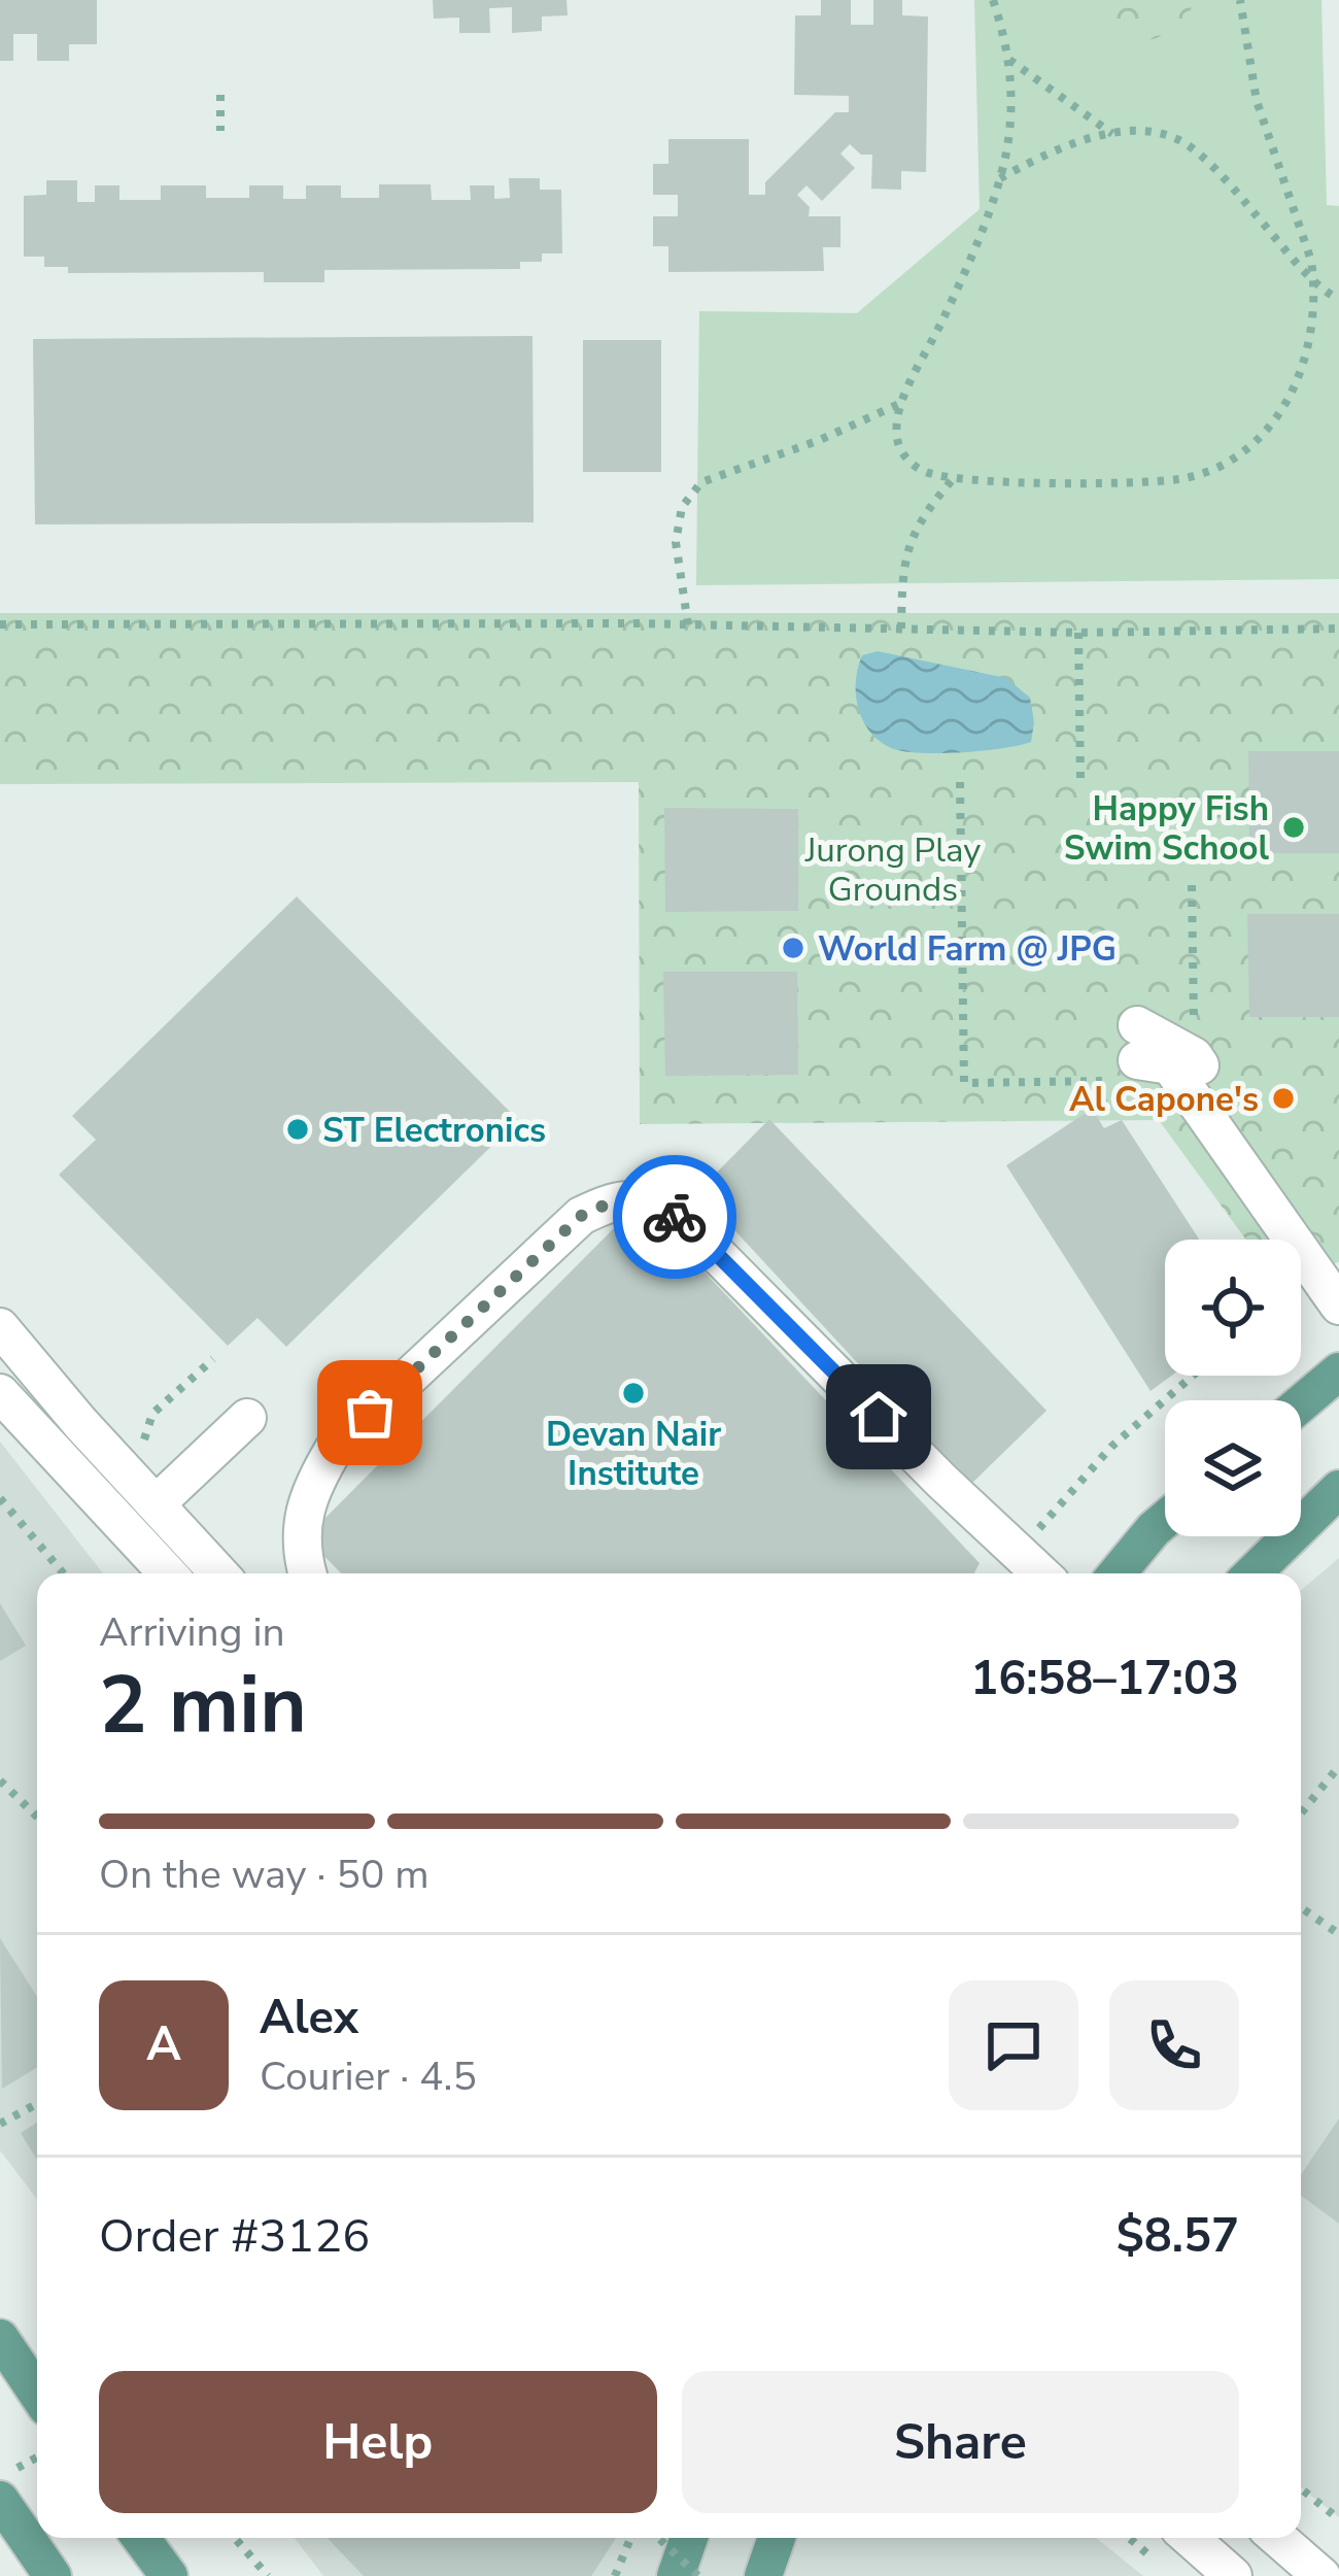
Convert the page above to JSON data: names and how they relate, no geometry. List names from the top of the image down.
{
  "parks": ["Jurong Play Grounds"],
  "places": [
    "Happy Fish Swim School",
    "World Farm @ JPG",
    "Al Capone's",
    "ST Electronics",
    "Devan Nair Institute"
  ],
  "page": {
    "heading": ["2 min", "Arriving in", "16:58–17:03"],
    "panel": [
      "Alex",
      "Courier · 4.5",
      "Order #3126",
      "$8.57"
    ],
    "bar": "On the way · 50 m",
    "round": "A",
    "buttons": ["Help", "Share"]
  }
}
